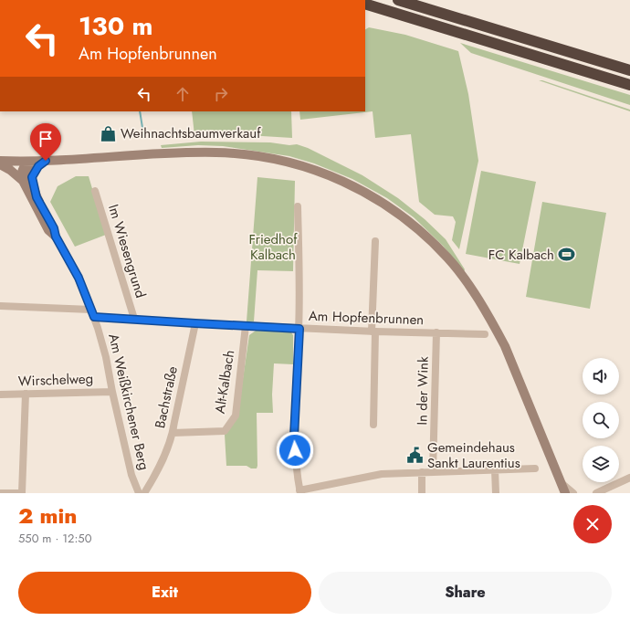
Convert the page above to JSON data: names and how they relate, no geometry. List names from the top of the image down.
{
  "streets": {
    "main road": ["Am Weißkirchener Berg"],
    "street": [
      "Im Wiesengrund",
      "Am Hopfenbrunnen",
      "Wirschelweg",
      "Alt-Kalbach",
      "In der Wink",
      "Bachstraße"
    ]
  },
  "crossings": [
    ["Im Wiesengrund", "Am Hopfenbrunnen"],
    ["Am Hopfenbrunnen", "Alt-Kalbach"],
    ["Am Hopfenbrunnen", "In der Wink"],
    ["Am Hopfenbrunnen", "Bachstraße"],
    ["Am Hopfenbrunnen", "Am Weißkirchener Berg"],
    ["Wirschelweg", "Am Weißkirchener Berg"],
    ["Alt-Kalbach", "Bachstraße"]
  ],
  "parks": ["Friedhof Kalbach"],
  "places": {
    "shop": ["Weihnachtsbaumverkauf"],
    "sports": ["FC Kalbach"],
    "public building": ["Gemeindehaus Sankt Laurentius"]
  },
  "page": {
    "turn": ["130 m", "Am Hopfenbrunnen"],
    "heading": ["2 min", "550 m · 12:50"],
    "buttons": ["Exit", "Share"]
  }
}
